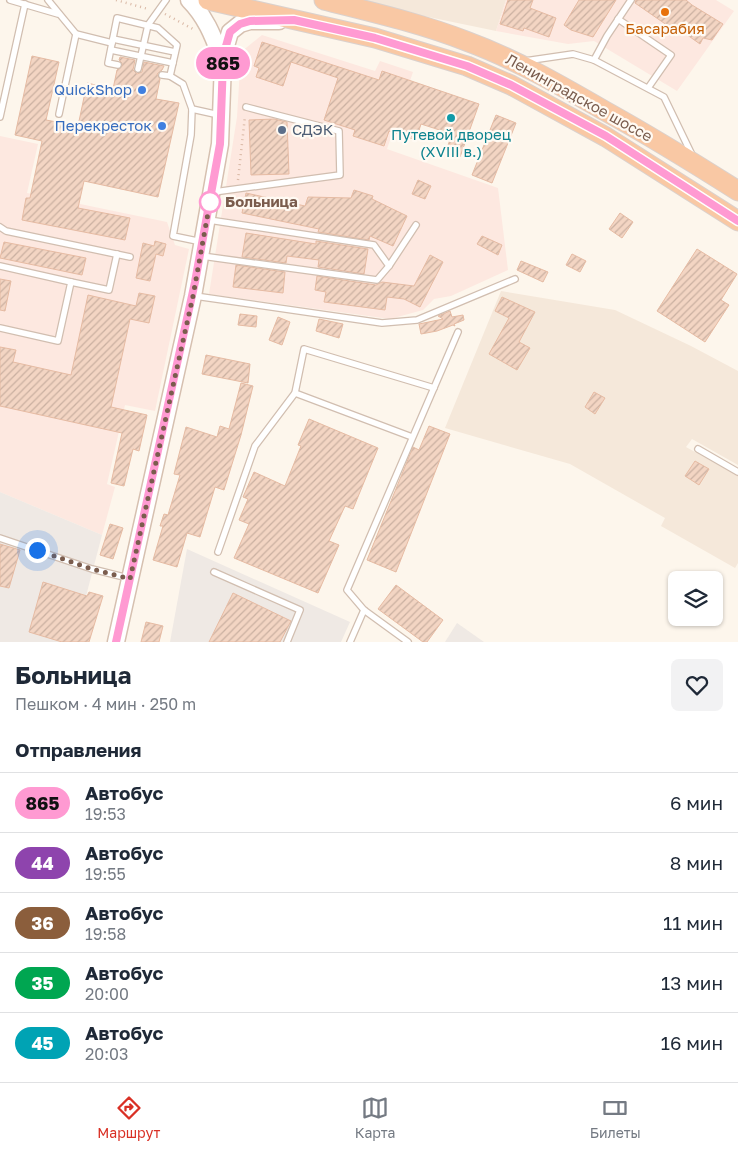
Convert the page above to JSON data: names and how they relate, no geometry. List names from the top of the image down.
{
  "streets": {
    "highway": ["Ленинградское шоссе"]
  },
  "places": [
    "Басарабия",
    "QuickShop",
    "Путевой дворец (XVIII в.)",
    "Перекресток",
    "СДЭК",
    "Больница"
  ],
  "lines": ["bus line 865"],
  "page": {
    "on_map": "865",
    "heading": [
      ["Больница", "Пешком · 4 мин · 250 m"],
      "Отправления"
    ],
    "list": [
      {
        "mark": "865",
        "name": "Автобус",
        "note": "19:53",
        "value": "6 мин"
      },
      {
        "mark": "44",
        "name": "Автобус",
        "note": "19:55",
        "value": "8 мин"
      },
      {
        "mark": "36",
        "name": "Автобус",
        "note": "19:58",
        "value": "11 мин"
      },
      {
        "mark": "35",
        "name": "Автобус",
        "note": "20:00",
        "value": "13 мин"
      },
      {
        "mark": "45",
        "name": "Автобус",
        "note": "20:03",
        "value": "16 мин"
      }
    ],
    "tabs": ["Маршрут", "Карта", "Билеты"]
  }
}
